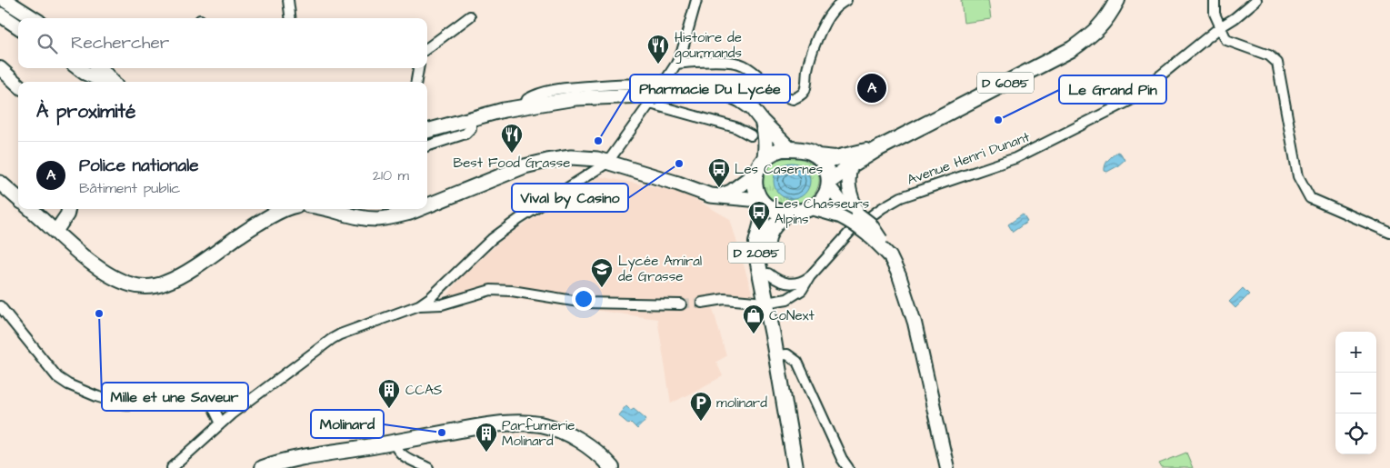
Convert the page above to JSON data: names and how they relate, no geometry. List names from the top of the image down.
{
  "streets": {
    "main road": ["D 6085", "D 2085"],
    "street": ["Avenue Henri Dunant"]
  },
  "crossings": [
    ["D 6085", "D 2085"],
    ["Avenue Henri Dunant", "D 2085"]
  ],
  "places": {
    "restaurant": ["Histoire de gourmands", "Best Food Grasse"],
    "other": [
      "Le Grand Pin",
      "Pharmacie Du Lycée",
      "Vival by Casino",
      "Mille et une Saveur",
      "Molinard"
    ],
    "bus stop": ["Les Casernes", "Les Chasseurs Alpins"],
    "school or university": ["Lycée Amiral de Grasse"],
    "shop": ["CoNext"],
    "building": ["CCAS", "Parfumerie Molinard"],
    "parking": ["molinard"]
  },
  "page": {
    "search": "Rechercher",
    "pins": "A",
    "heading": "À proximité",
    "list": [
      {
        "mark": "A",
        "name": "Police nationale",
        "note": "Bâtiment public",
        "value": "210 m"
      }
    ],
    "map_buttons": ["+", "−"]
  }
}
